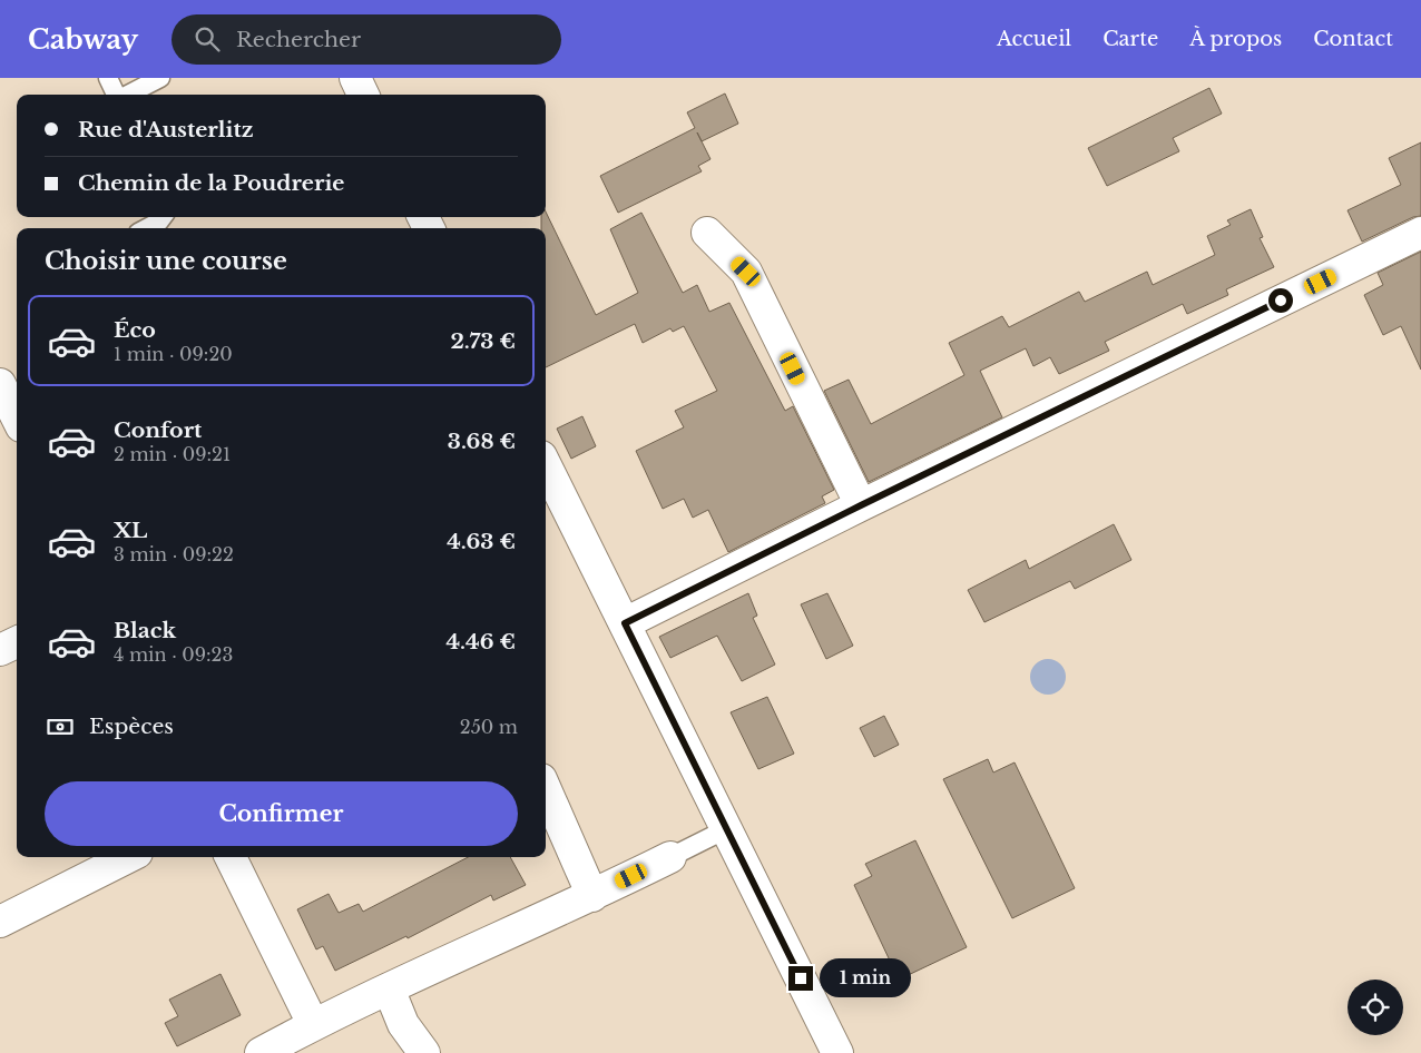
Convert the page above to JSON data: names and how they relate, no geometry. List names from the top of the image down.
{
  "page": {
    "header": "Cabway",
    "search": "Rechercher",
    "nav": [
      "Accueil",
      "Carte",
      "À propos",
      "Contact"
    ],
    "banner": ["Rue d'Austerlitz", "Chemin de la Poudrerie"],
    "heading": "Choisir une course",
    "list": [
      {
        "name": "Éco",
        "note": "1 min · 09:20",
        "value": "2.73 €"
      },
      {
        "name": "Confort",
        "note": "2 min · 09:21",
        "value": "3.68 €"
      },
      {
        "name": "XL",
        "note": "3 min · 09:22",
        "value": "4.63 €"
      },
      {
        "name": "Black",
        "note": "4 min · 09:23",
        "value": "4.46 €"
      }
    ],
    "pay": ["Espèces", "250 m"],
    "buttons": "Confirmer",
    "bubble": "1 min"
  }
}
